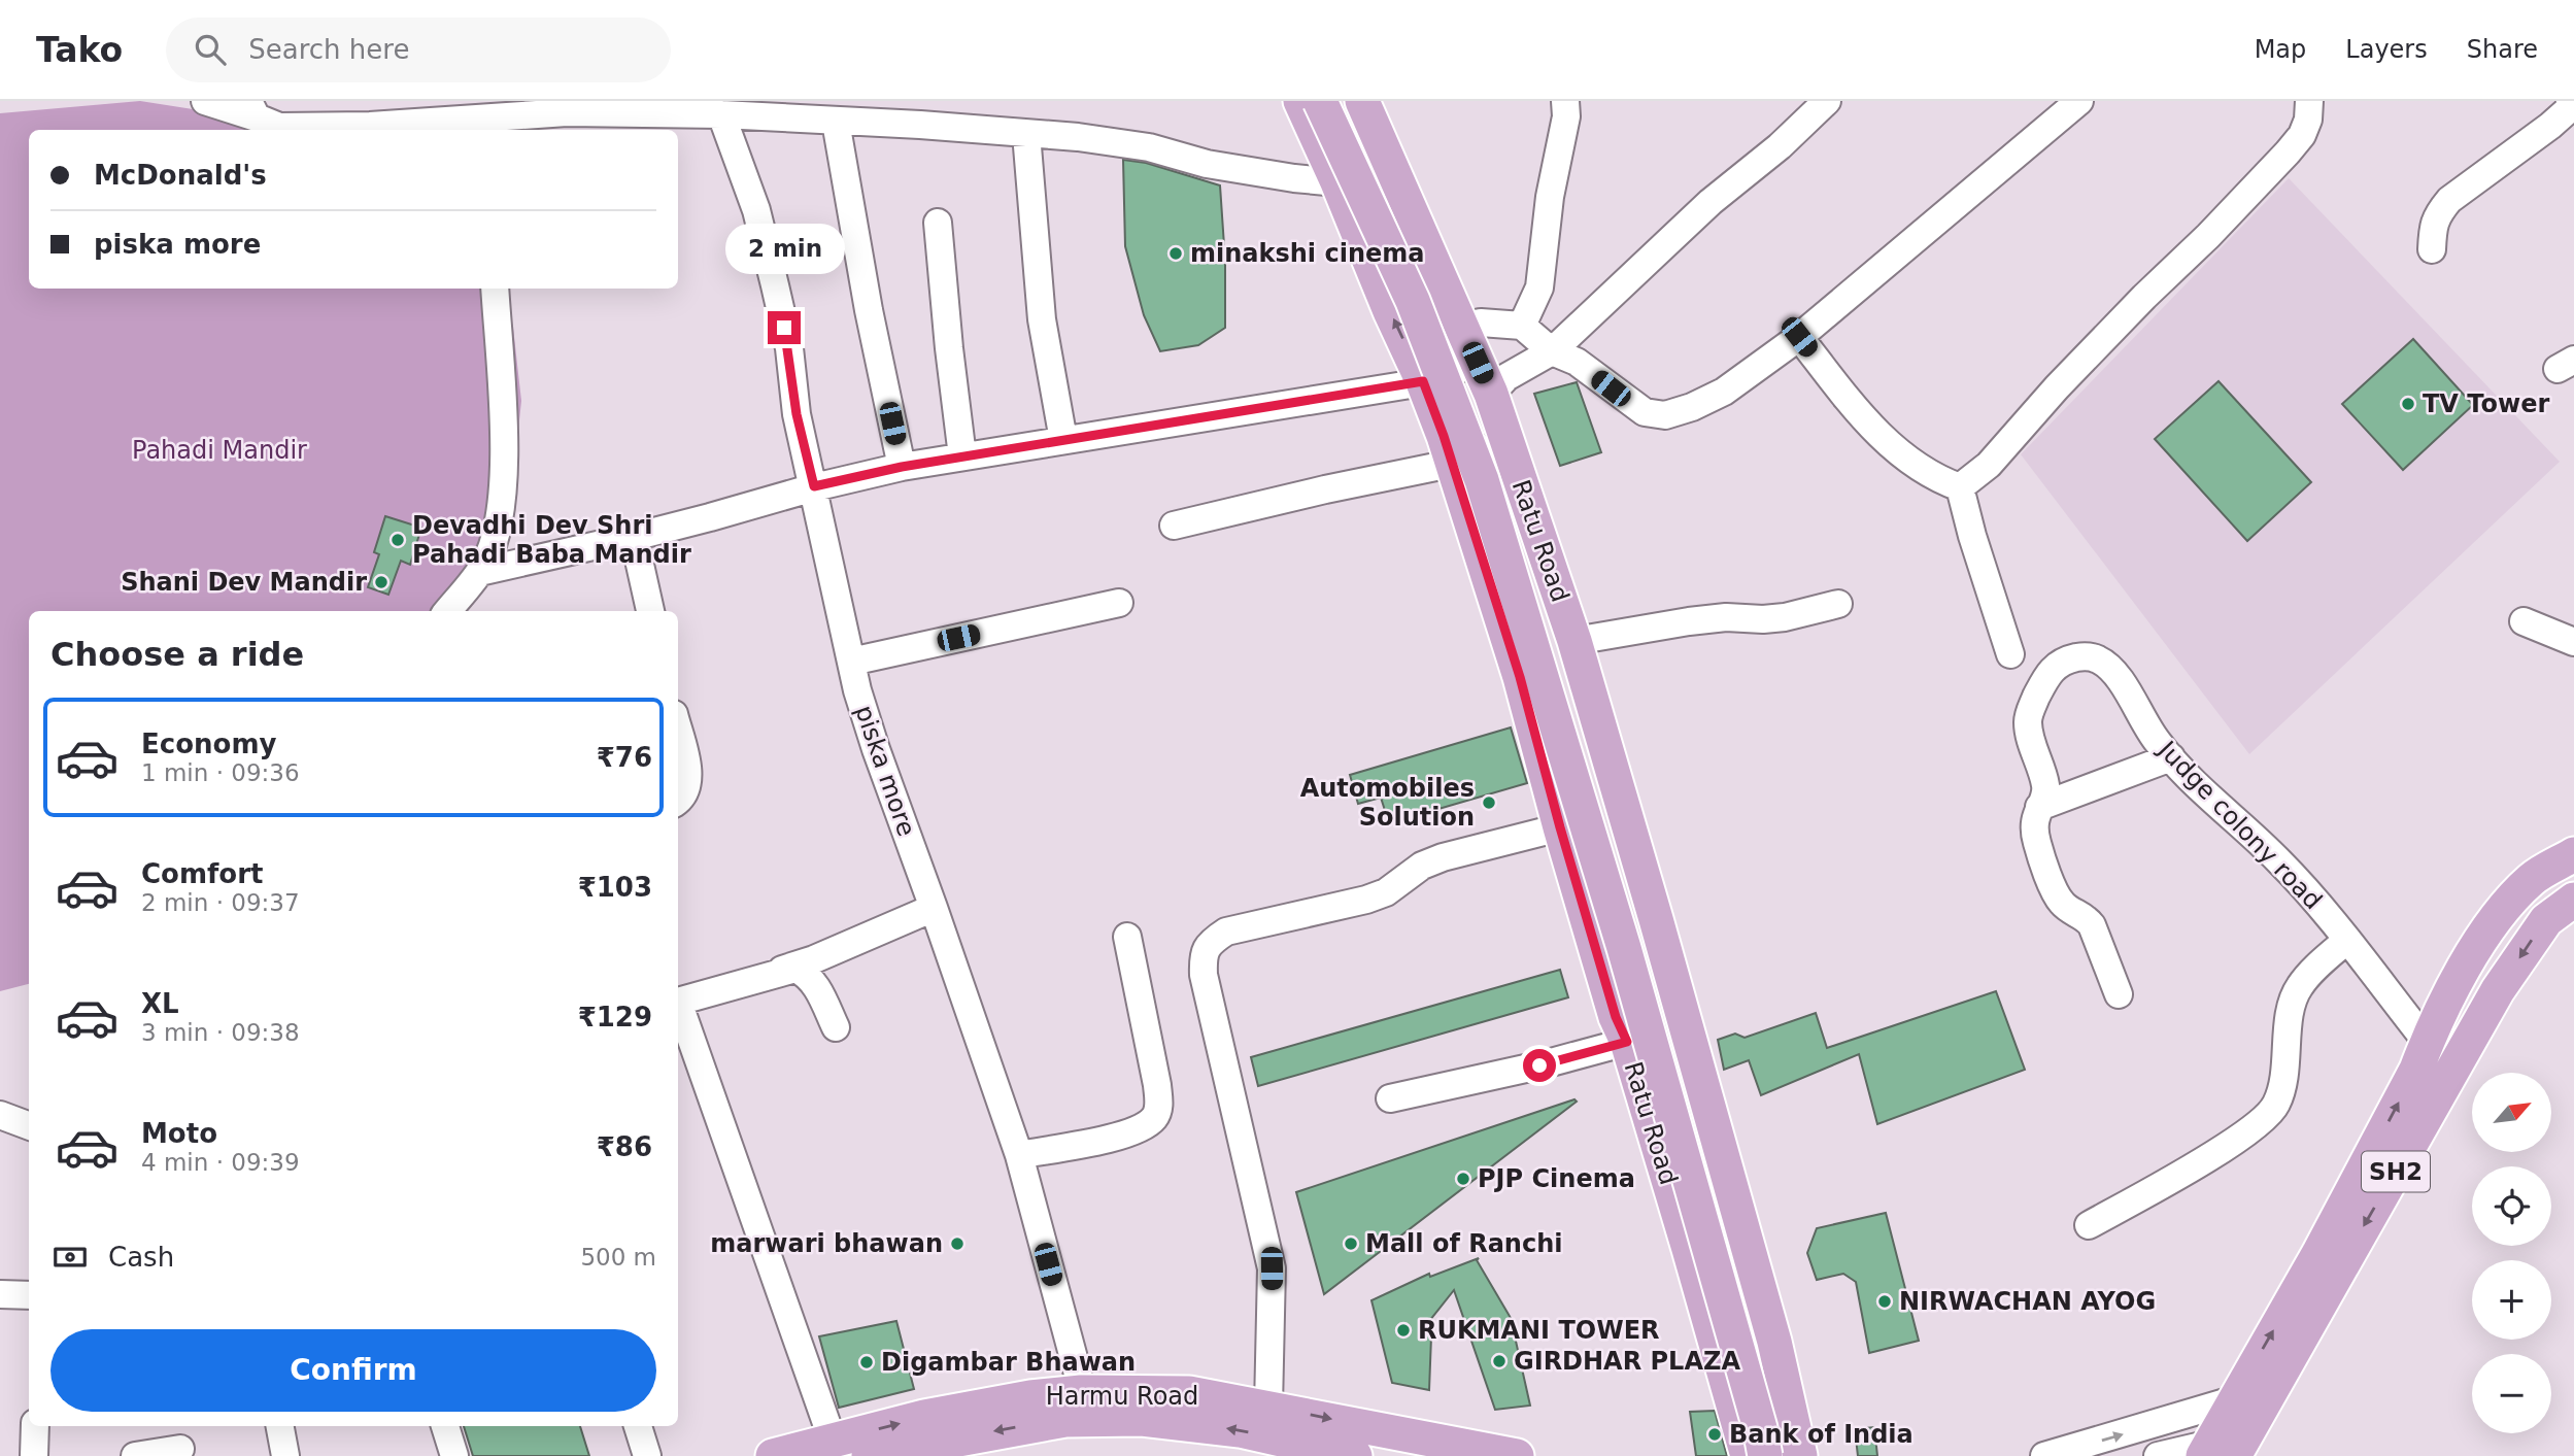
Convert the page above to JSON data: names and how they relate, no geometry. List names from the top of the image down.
{
  "streets": {
    "main road": ["Ratu Road", "SH2", "Harmu Road"],
    "street": ["piska more", "Judge colony road"]
  },
  "crossings": [
    ["piska more", "Harmu Road"],
    ["Judge colony road", "SH2"]
  ],
  "parks": ["Pahadi Mandir"],
  "places": [
    "minakshi cinema",
    "TV Tower",
    "Devadhi Dev Shri Pahadi Baba Mandir",
    "Shani Dev Mandir",
    "Automobiles Solution",
    "PJP Cinema",
    "marwari bhawan",
    "Mall of Ranchi",
    "NIRWACHAN AYOG",
    "RUKMANI TOWER",
    "GIRDHAR PLAZA",
    "Digambar Bhawan",
    "Bank of India"
  ],
  "north": "top right",
  "page": {
    "header": "Tako",
    "search": "Search here",
    "nav": ["Map", "Layers", "Share"],
    "banner": ["McDonald's", "piska more"],
    "bubble": "2 min",
    "heading": "Choose a ride",
    "list": [
      {
        "name": "Economy",
        "note": "1 min · 09:36",
        "value": "₹76"
      },
      {
        "name": "Comfort",
        "note": "2 min · 09:37",
        "value": "₹103"
      },
      {
        "name": "XL",
        "note": "3 min · 09:38",
        "value": "₹129"
      },
      {
        "name": "Moto",
        "note": "4 min · 09:39",
        "value": "₹86"
      }
    ],
    "map_buttons": ["+", "−"],
    "pay": ["Cash", "500 m"],
    "buttons": "Confirm"
  }
}
